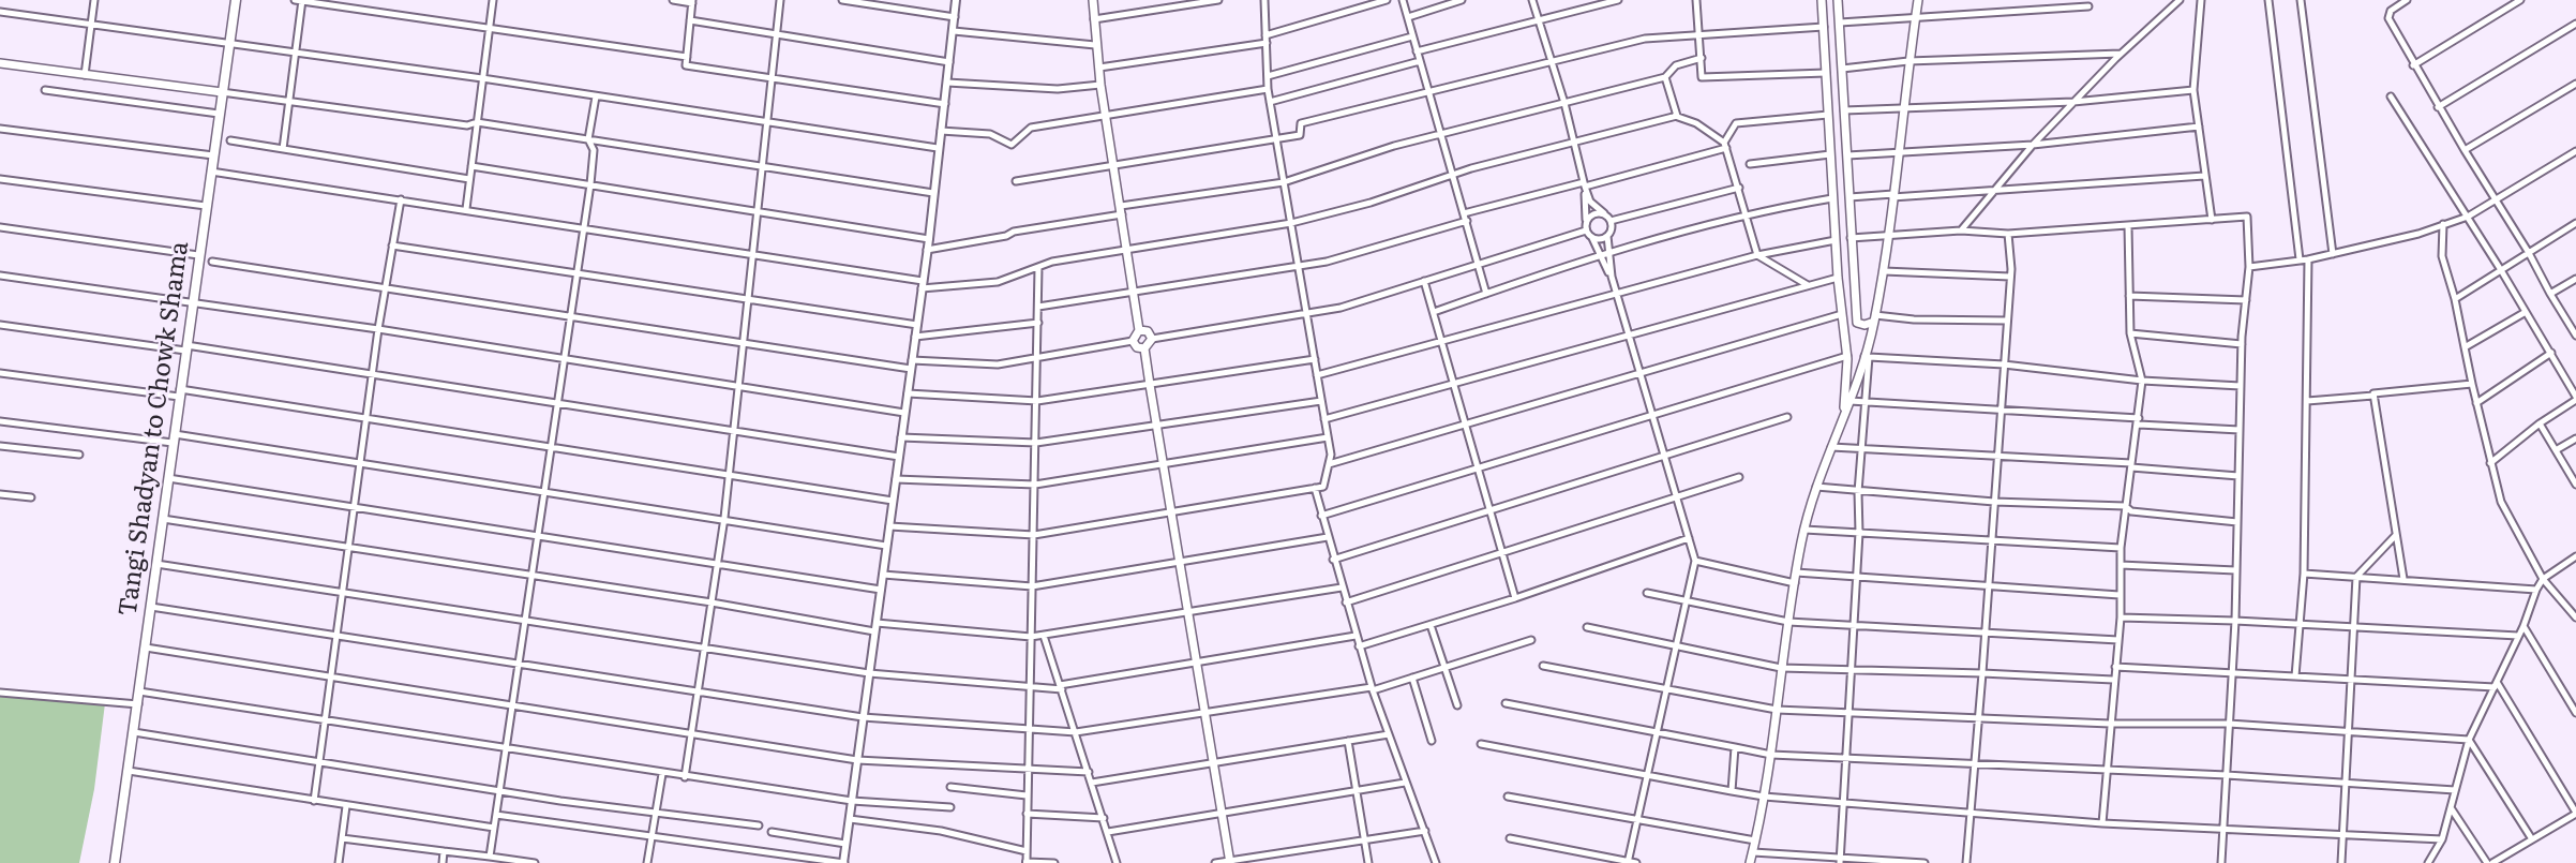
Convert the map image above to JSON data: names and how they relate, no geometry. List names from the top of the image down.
{
  "streets": {
    "main road": ["Tangi Shadyan to Chowk Shama"]
  }
}
